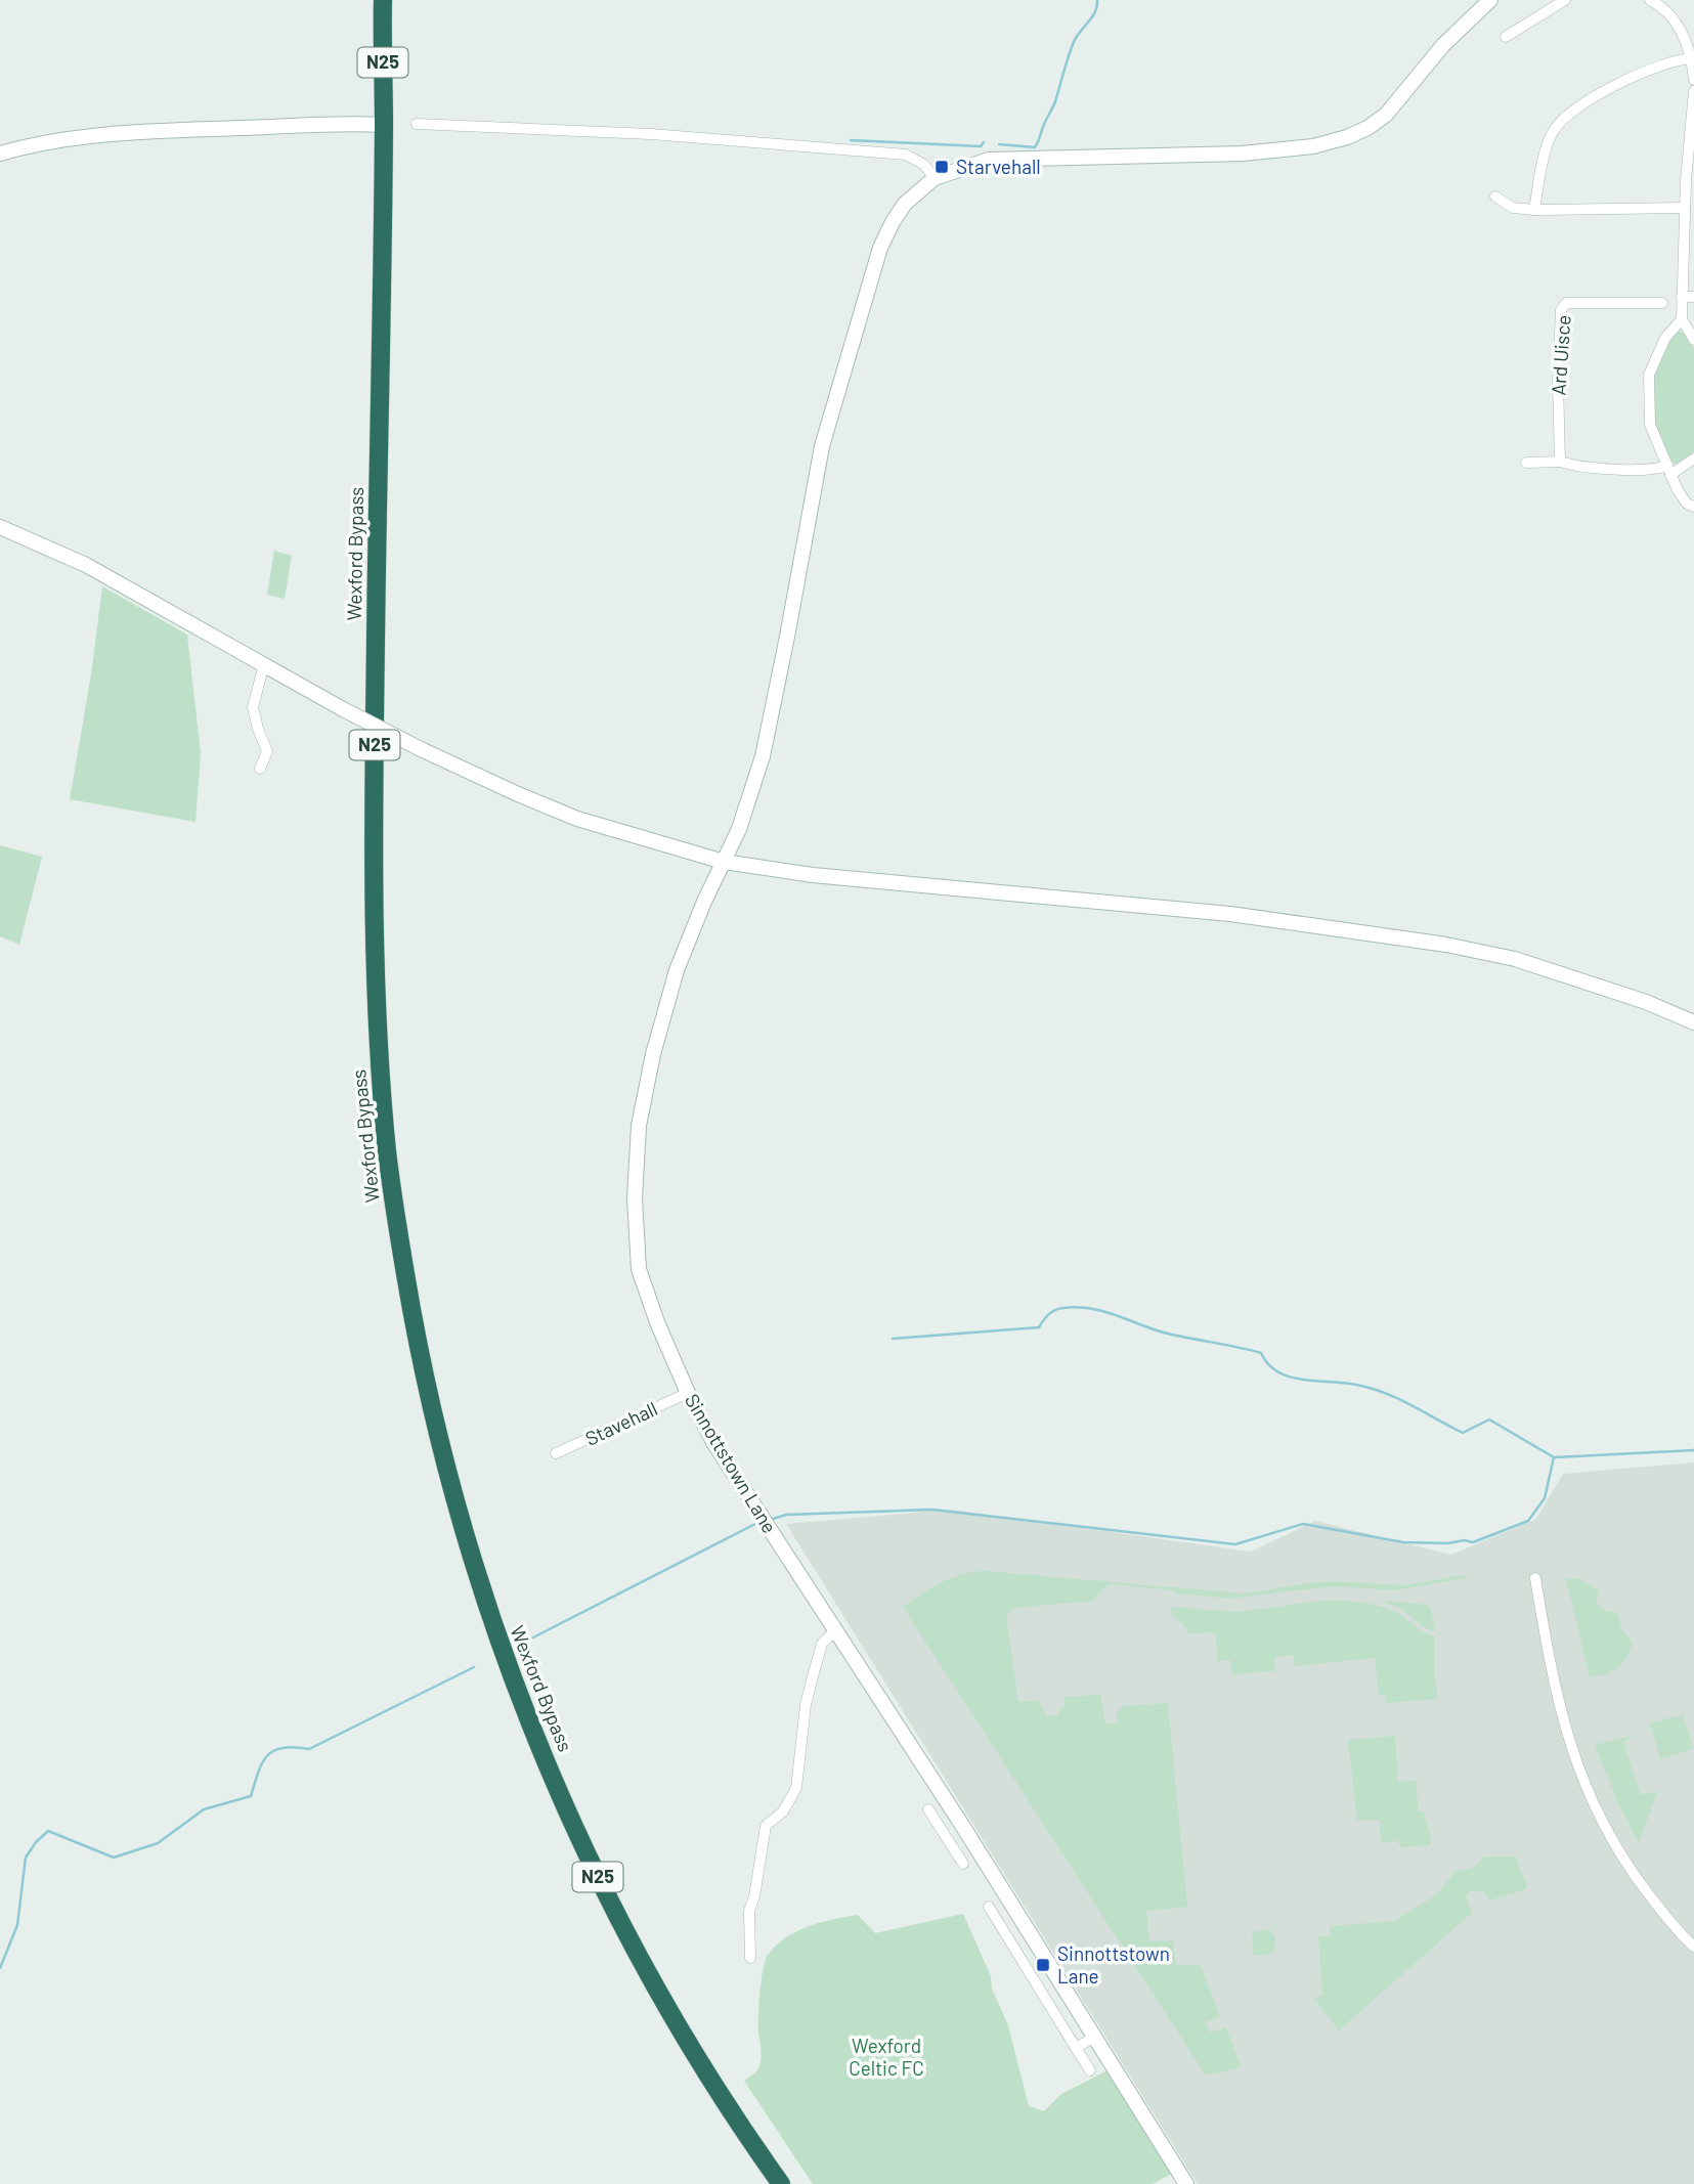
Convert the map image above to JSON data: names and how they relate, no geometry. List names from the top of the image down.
{
  "streets": {
    "highway": ["N25", "Wexford Bypass"],
    "street": ["Ard Uisce", "Stavehall", "Sinnottstown Lane"]
  },
  "crossings": [
    ["Stavehall", "Sinnottstown Lane"]
  ],
  "parks": ["Wexford Celtic FC"],
  "places": {
    "transit": ["Starvehall", "Sinnottstown Lane"]
  }
}
